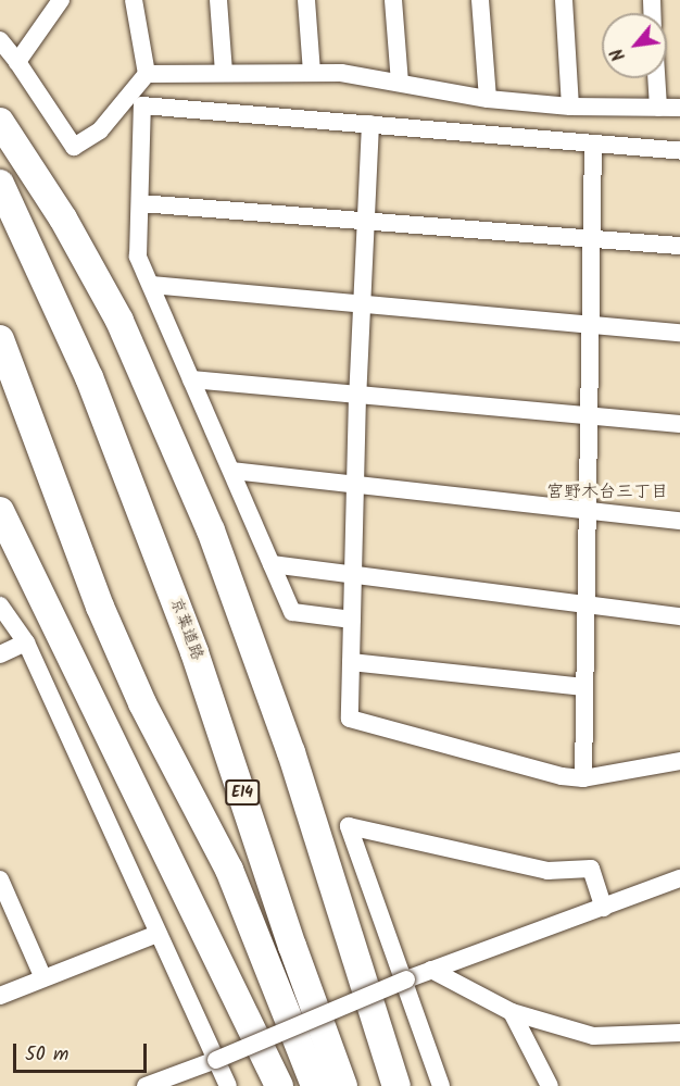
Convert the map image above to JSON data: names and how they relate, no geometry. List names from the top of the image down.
{
  "streets": {
    "highway": ["京葉道路", "E14"]
  },
  "districts": ["宮野木台三丁目"],
  "scale_bar": "50 m",
  "north": "bottom left"
}
